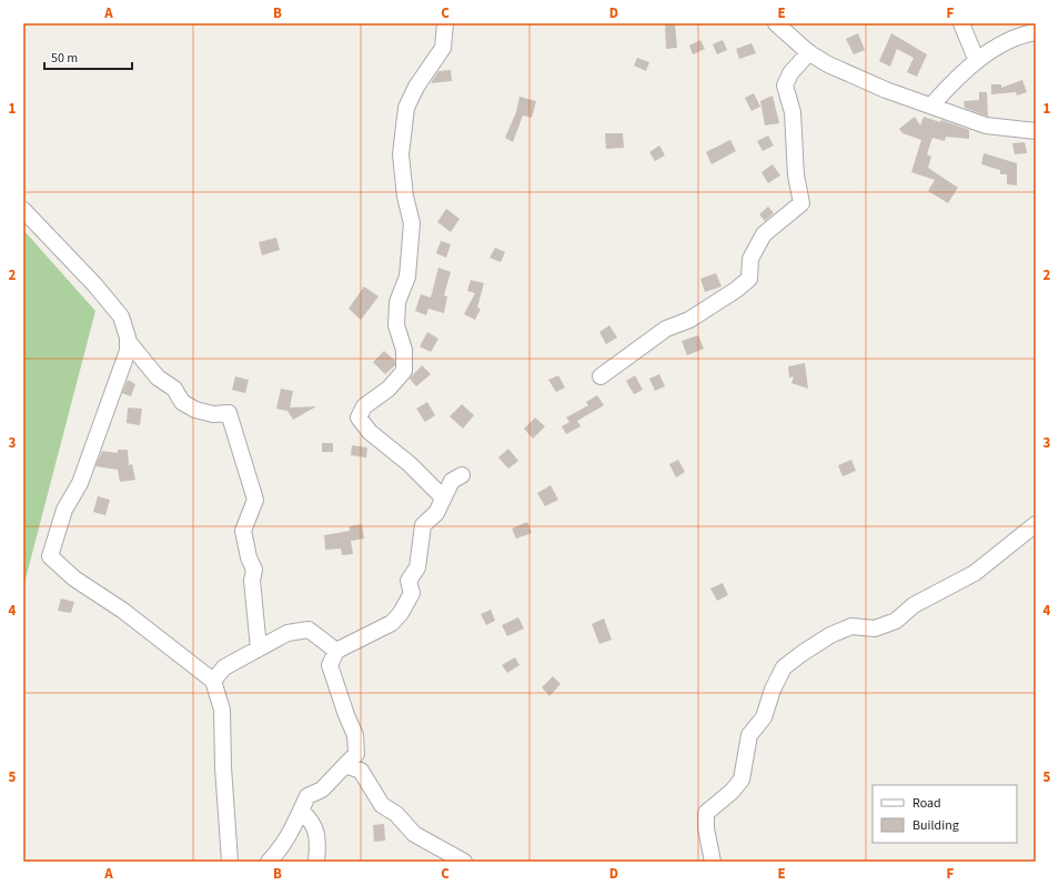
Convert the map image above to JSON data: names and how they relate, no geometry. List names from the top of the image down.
{
  "legend": ["Road", "Building"],
  "scale_bar": "50 m",
  "grid": {
    "columns": [
      "A",
      "B",
      "C",
      "D",
      "E",
      "F"
    ],
    "rows": [
      "1",
      "2",
      "3",
      "4",
      "5"
    ]
  }
}
